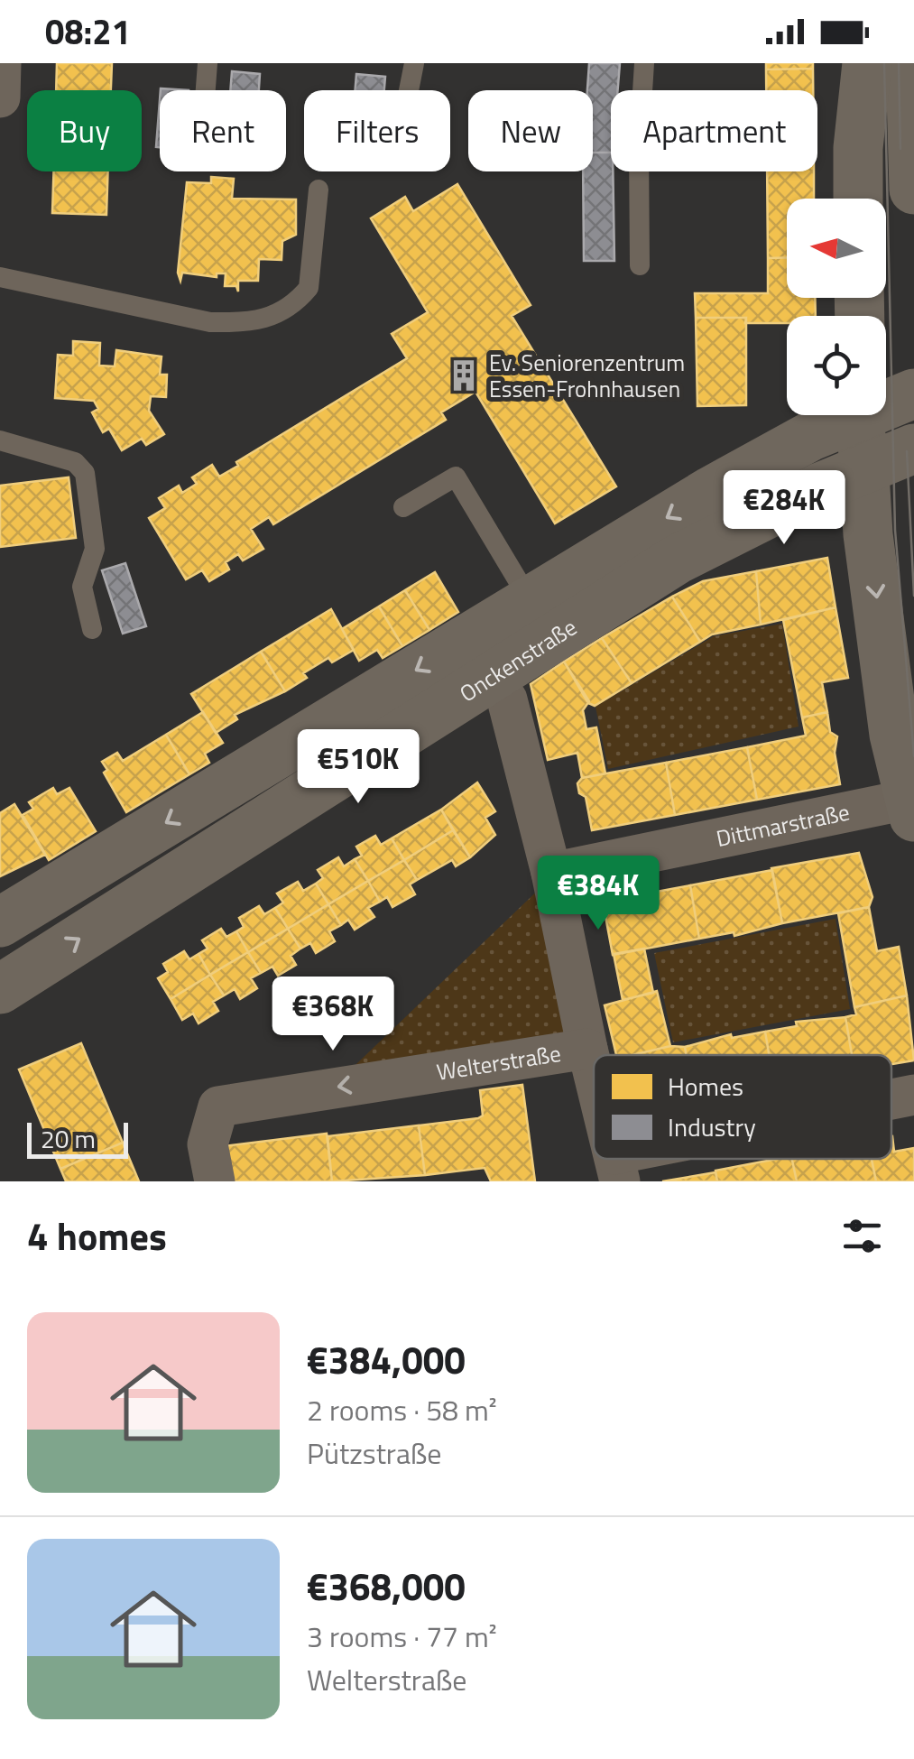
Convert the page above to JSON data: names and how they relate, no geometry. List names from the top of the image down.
{
  "streets": {
    "main road": ["Onckenstraße"],
    "street": ["Dittmarstraße", "Welterstraße"]
  },
  "one_way": ["Welterstraße"],
  "places": {
    "building": ["Ev. Seniorenzentrum Essen-Frohnhausen"]
  },
  "legend": ["Homes", "Industry"],
  "scale_bar": "20 m",
  "north": "left",
  "page": {
    "status": "08:21",
    "chip": [
      "Buy",
      "Rent",
      "Filters",
      "New",
      "Apartment"
    ],
    "price": [
      "€284K",
      "€510K",
      "€384K",
      "€368K"
    ],
    "scale": "20 m",
    "heading": "4 homes",
    "list": [
      {
        "name": "€384,000",
        "note": "2 rooms · 58 m² · Pützstraße"
      },
      {
        "name": "€368,000",
        "note": "3 rooms · 77 m² · Welterstraße"
      }
    ]
  }
}
